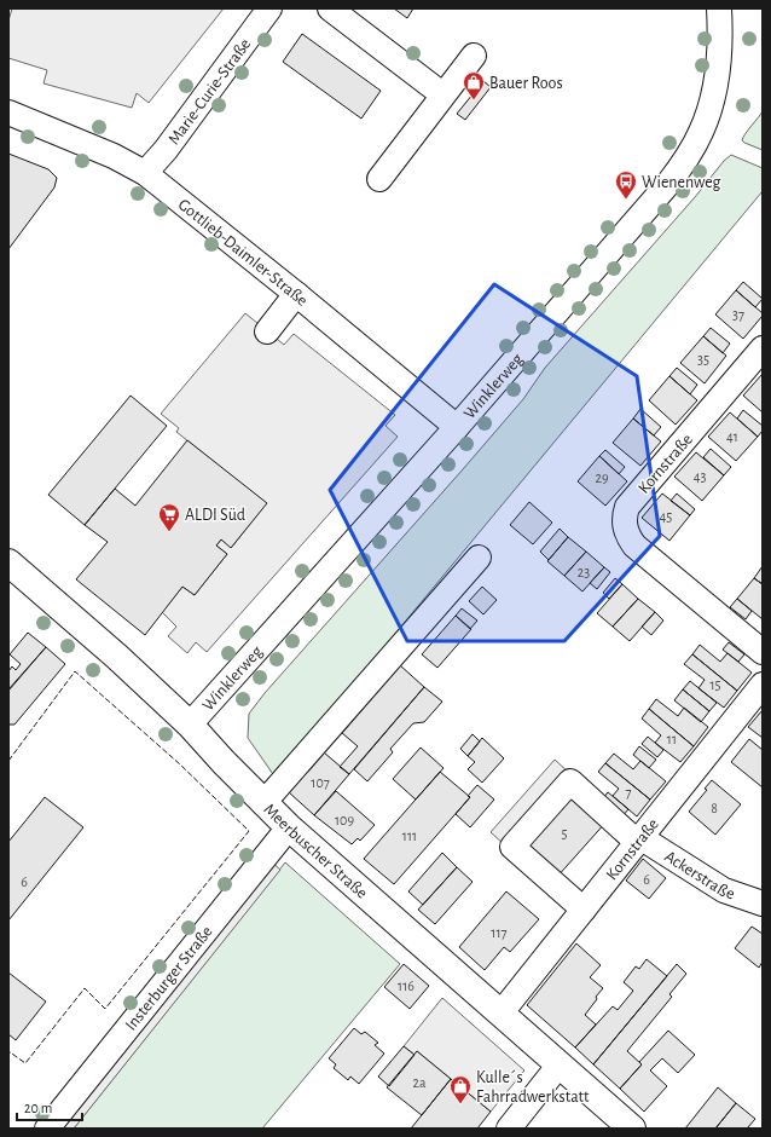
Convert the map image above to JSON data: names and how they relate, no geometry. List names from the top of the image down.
{
  "streets": {
    "main road": ["Meerbuscher Straße"],
    "street": [
      "Marie-Curie-Straße",
      "Gottlieb-Daimler-Straße",
      "Winklerweg",
      "Kornstraße",
      "Ackerstraße",
      "Insterburger Straße"
    ]
  },
  "crossings": [
    ["Marie-Curie-Straße", "Gottlieb-Daimler-Straße"],
    ["Gottlieb-Daimler-Straße", "Winklerweg"],
    ["Winklerweg", "Meerbuscher Straße"],
    ["Kornstraße", "Meerbuscher Straße"],
    ["Kornstraße", "Ackerstraße"],
    ["Meerbuscher Straße", "Insterburger Straße"]
  ],
  "places": {
    "shop": ["Bauer Roos", "Kulle´s Fahrradwerkstatt"],
    "bus stop": ["Wienenweg"],
    "supermarket": ["ALDI Süd"]
  },
  "house_numbers": [
    "37",
    "35",
    "41",
    "43",
    "29",
    "45",
    "23",
    "15",
    "11",
    "107",
    "7",
    "8",
    "109",
    "5",
    "111",
    "6",
    "6",
    "117",
    "116",
    "2a"
  ],
  "scale_bar": "20 m"
}
